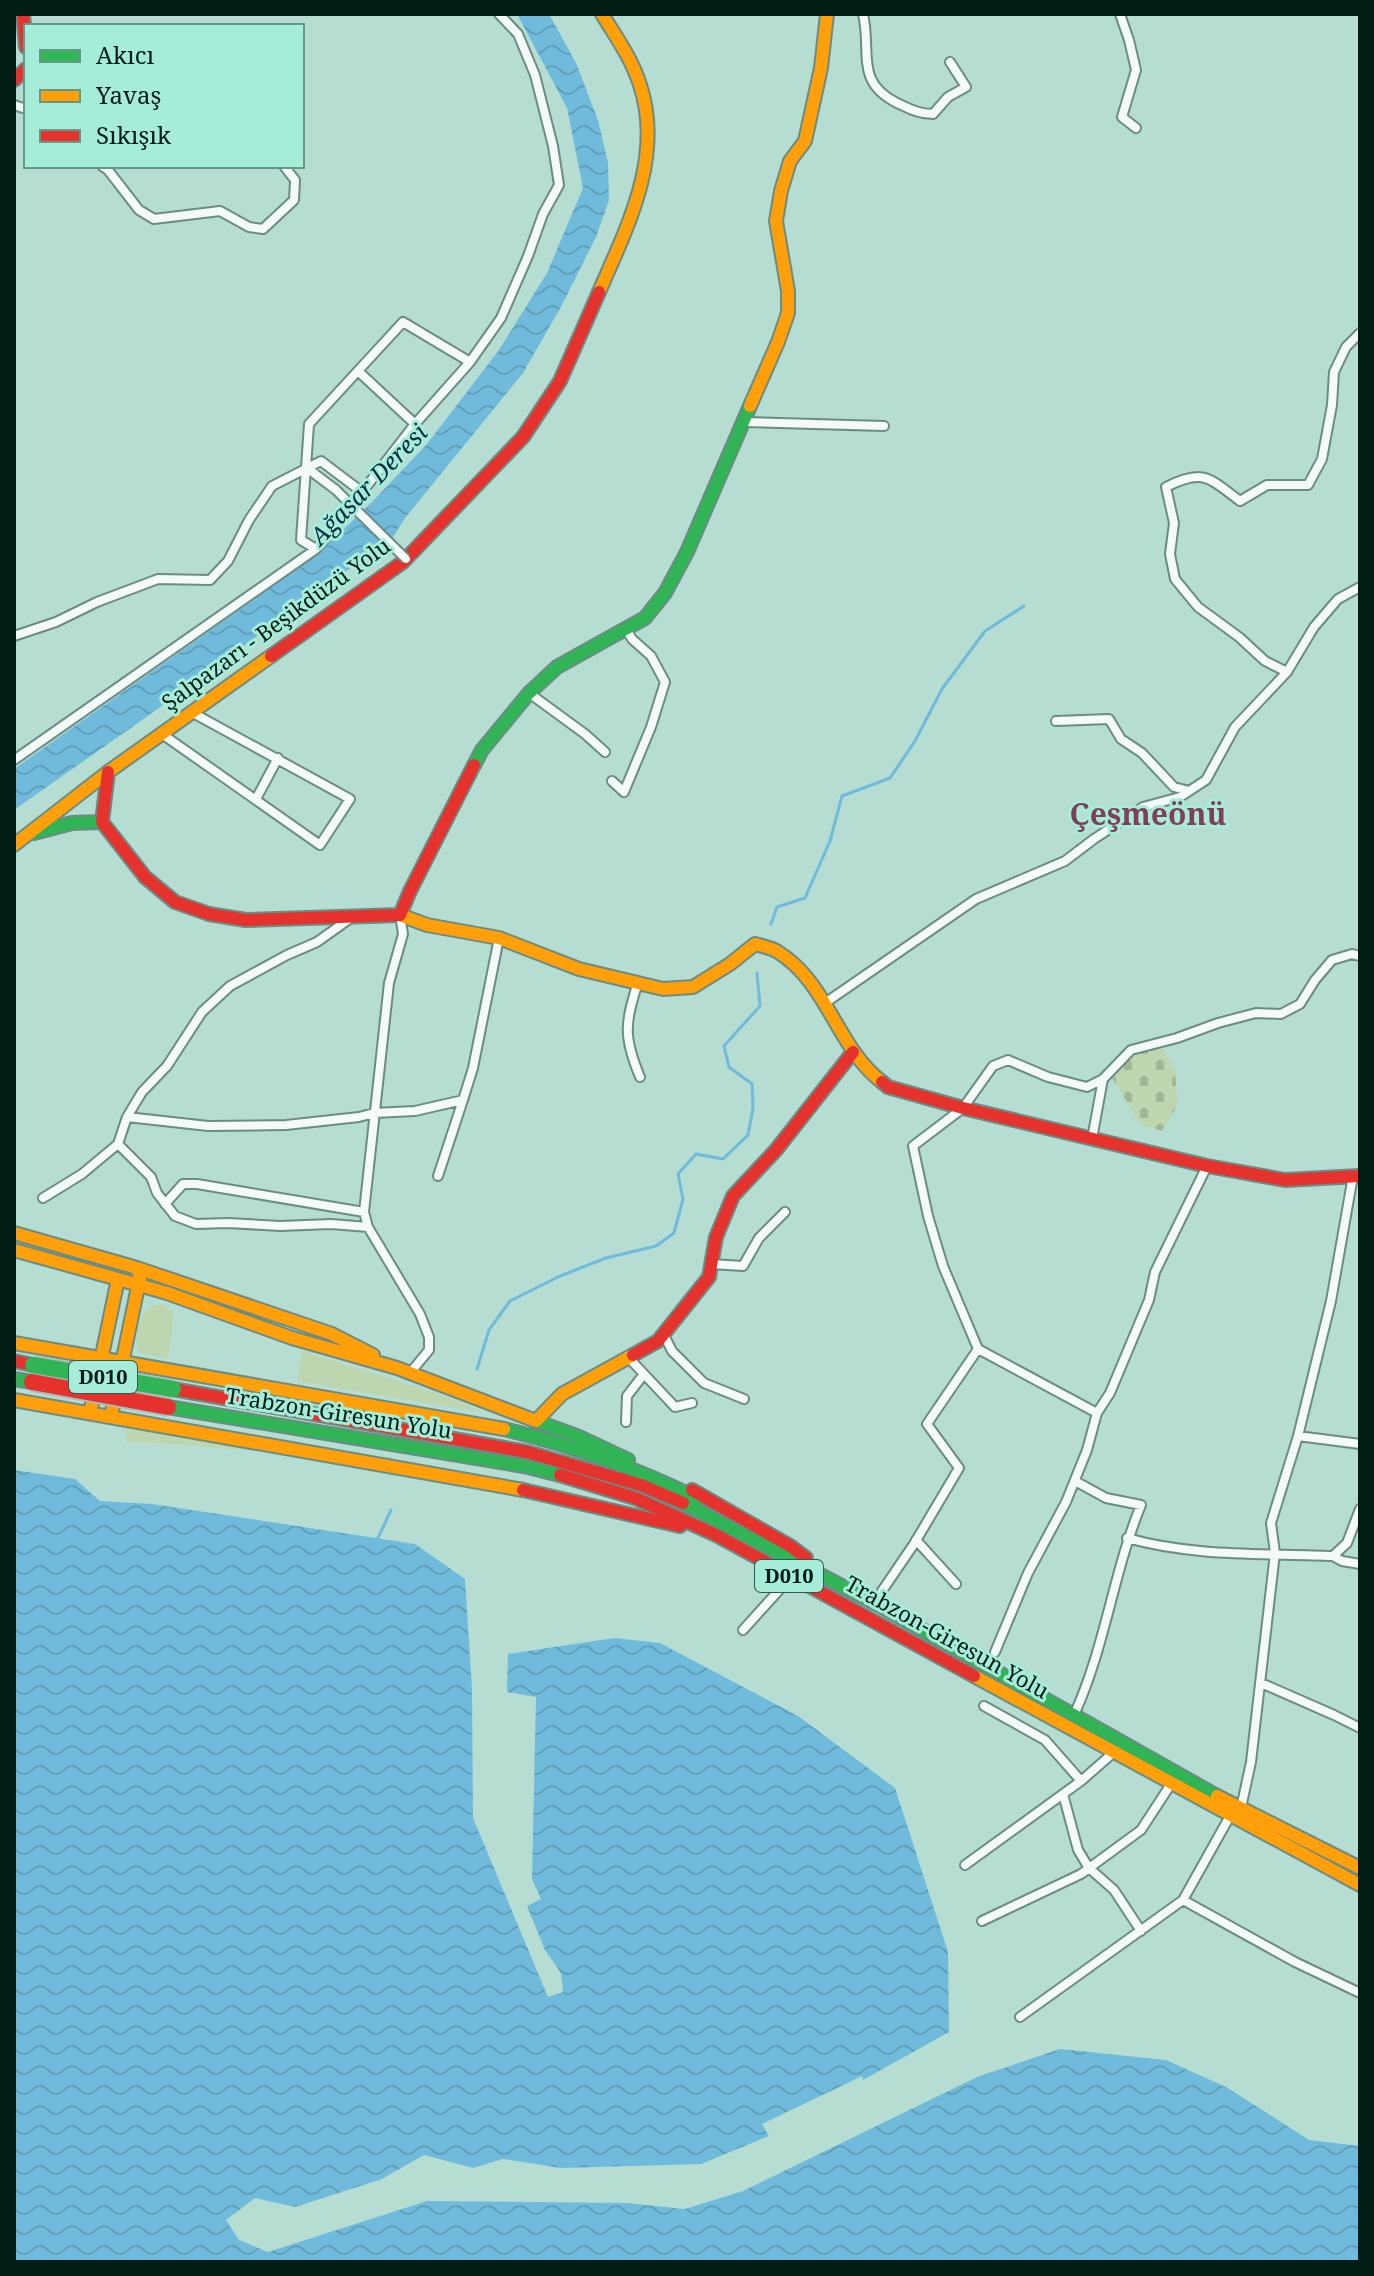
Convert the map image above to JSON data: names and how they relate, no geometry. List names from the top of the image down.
{
  "streets": {
    "main road": ["Şalpazarı - Beşikdüzü Yolu", "D010", "Trabzon-Giresun Yolu"]
  },
  "crossings": [
    ["D010", "Trabzon-Giresun Yolu"]
  ],
  "districts": ["Çeşmeönü"],
  "water": ["Ağasar Deresi"],
  "legend": ["Akıcı", "Yavaş", "Sıkışık"]
}
